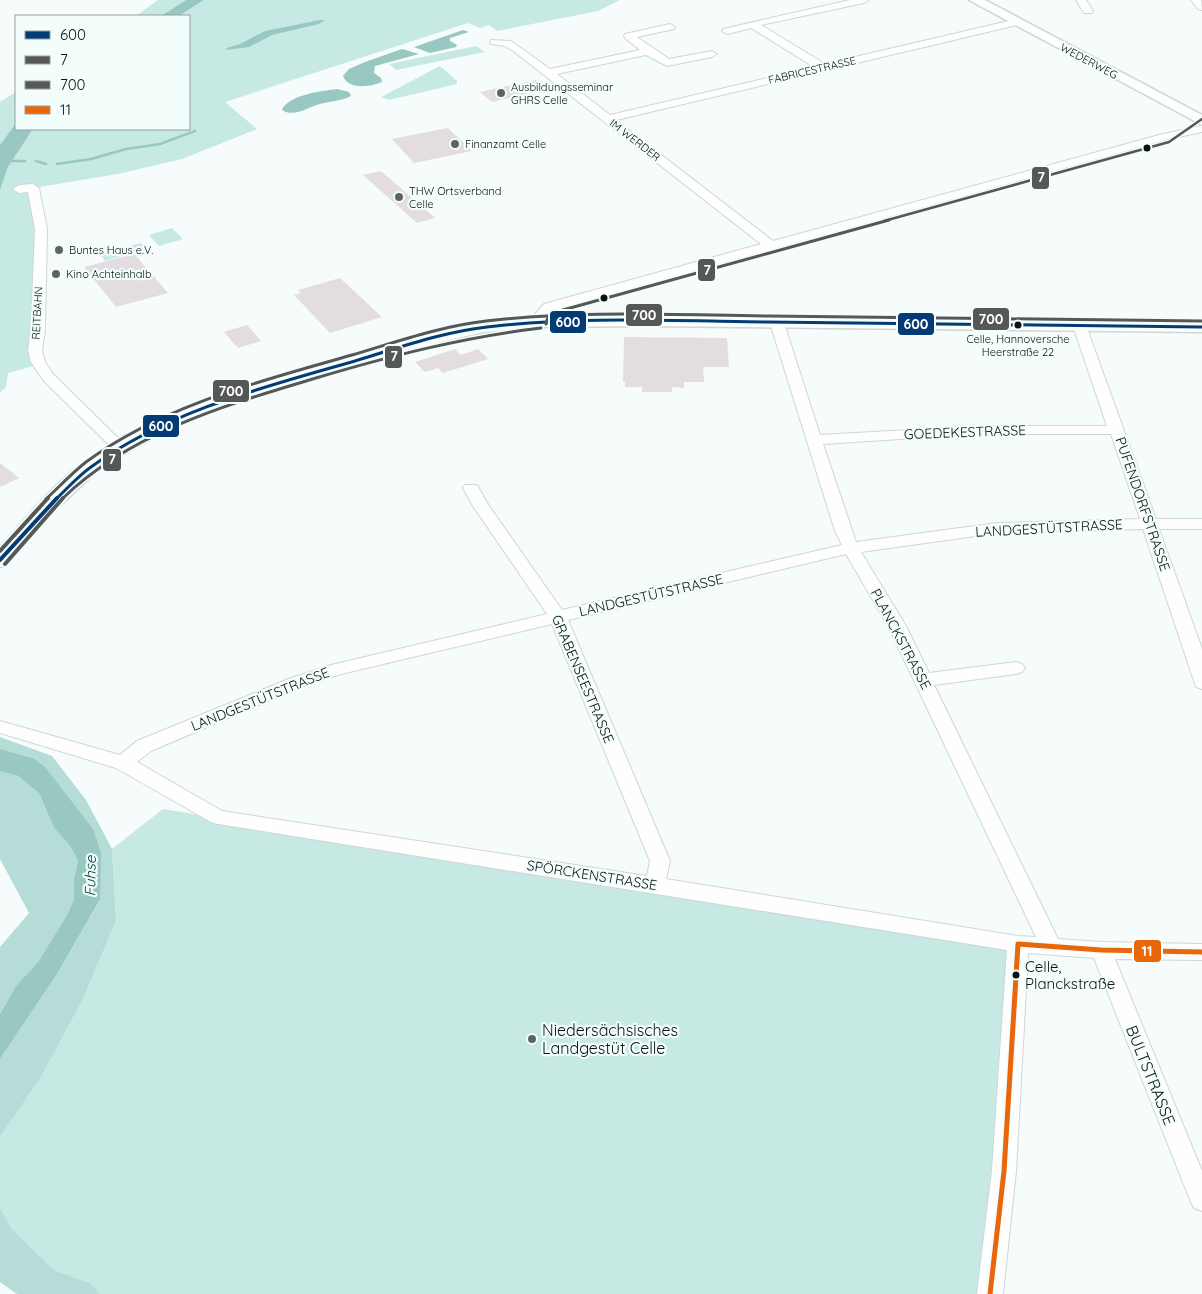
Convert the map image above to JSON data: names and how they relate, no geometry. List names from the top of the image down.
{
  "streets": {
    "main road": ["WEDERWEG"],
    "street": [
      "FABRICESTRASSE",
      "IM WERDER",
      "REITBAHN",
      "GOEDEKESTRASSE",
      "PUFENDORFSTRASSE",
      "LANDGESTÜTSTRASSE",
      "PLANCKSTRASSE",
      "GRABENSEESTRASSE",
      "SPÖRCKENSTRASSE",
      "BULTSTRASSE"
    ]
  },
  "crossings": [
    ["WEDERWEG", "FABRICESTRASSE"],
    ["FABRICESTRASSE", "IM WERDER"],
    ["GOEDEKESTRASSE", "PUFENDORFSTRASSE"],
    ["GOEDEKESTRASSE", "PLANCKSTRASSE"],
    ["PUFENDORFSTRASSE", "LANDGESTÜTSTRASSE"],
    ["LANDGESTÜTSTRASSE", "PLANCKSTRASSE"],
    ["LANDGESTÜTSTRASSE", "GRABENSEESTRASSE"],
    ["LANDGESTÜTSTRASSE", "SPÖRCKENSTRASSE"],
    ["PLANCKSTRASSE", "SPÖRCKENSTRASSE"],
    ["GRABENSEESTRASSE", "SPÖRCKENSTRASSE"],
    ["SPÖRCKENSTRASSE", "BULTSTRASSE"]
  ],
  "water": ["Fuhse"],
  "places": [
    "Ausbildungsseminar GHRS Celle",
    "Finanzamt Celle",
    "THW Ortsverband Celle",
    "Buntes Haus e.V.",
    "Kino Achteinhalb",
    "Celle, Hannoversche Heerstraße 22",
    "Celle, Planckstraße",
    "Niedersächsisches Landgestüt Celle"
  ],
  "lines": [
    "transit line 7",
    "transit line 700",
    "transit line 600",
    "transit line 11"
  ],
  "legend": [
    "600",
    "7",
    "700",
    "11"
  ]
}
